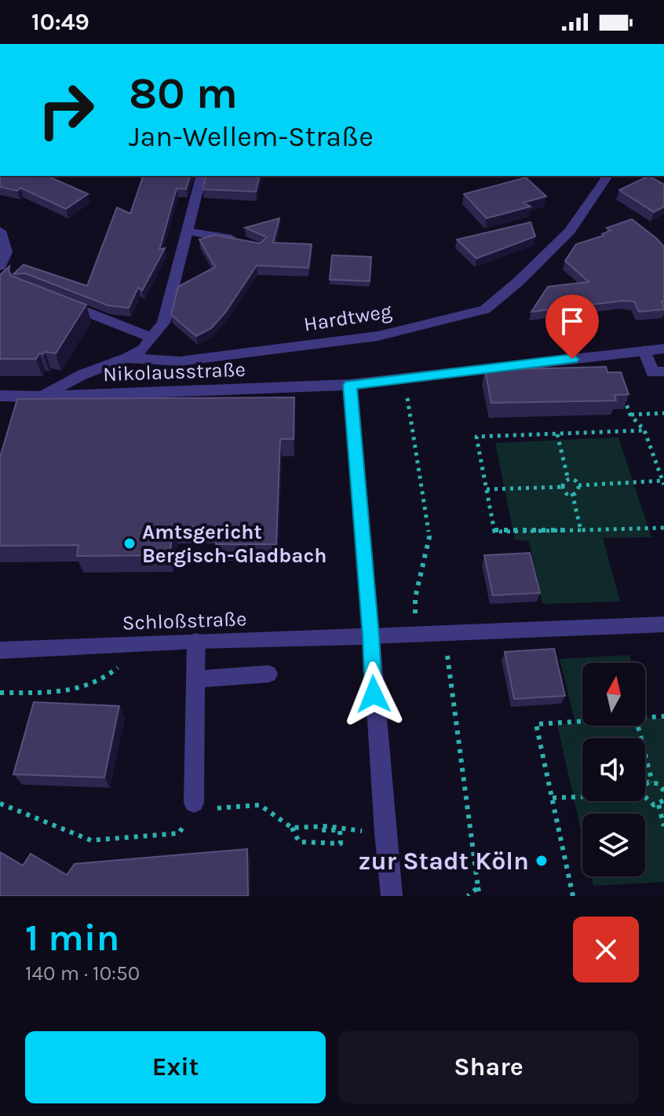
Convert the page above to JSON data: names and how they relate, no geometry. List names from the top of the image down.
{
  "streets": {
    "street": ["Hardtweg", "Nikolausstraße", "Schloßstraße"]
  },
  "crossings": [
    ["Hardtweg", "Nikolausstraße"]
  ],
  "places": ["Amtsgericht Bergisch-Gladbach", "zur Stadt Köln"],
  "north": "top",
  "page": {
    "status": "10:49",
    "turn": ["80 m", "Jan-Wellem-Straße"],
    "heading": ["1 min", "140 m · 10:50"],
    "buttons": ["Exit", "Share"]
  }
}
